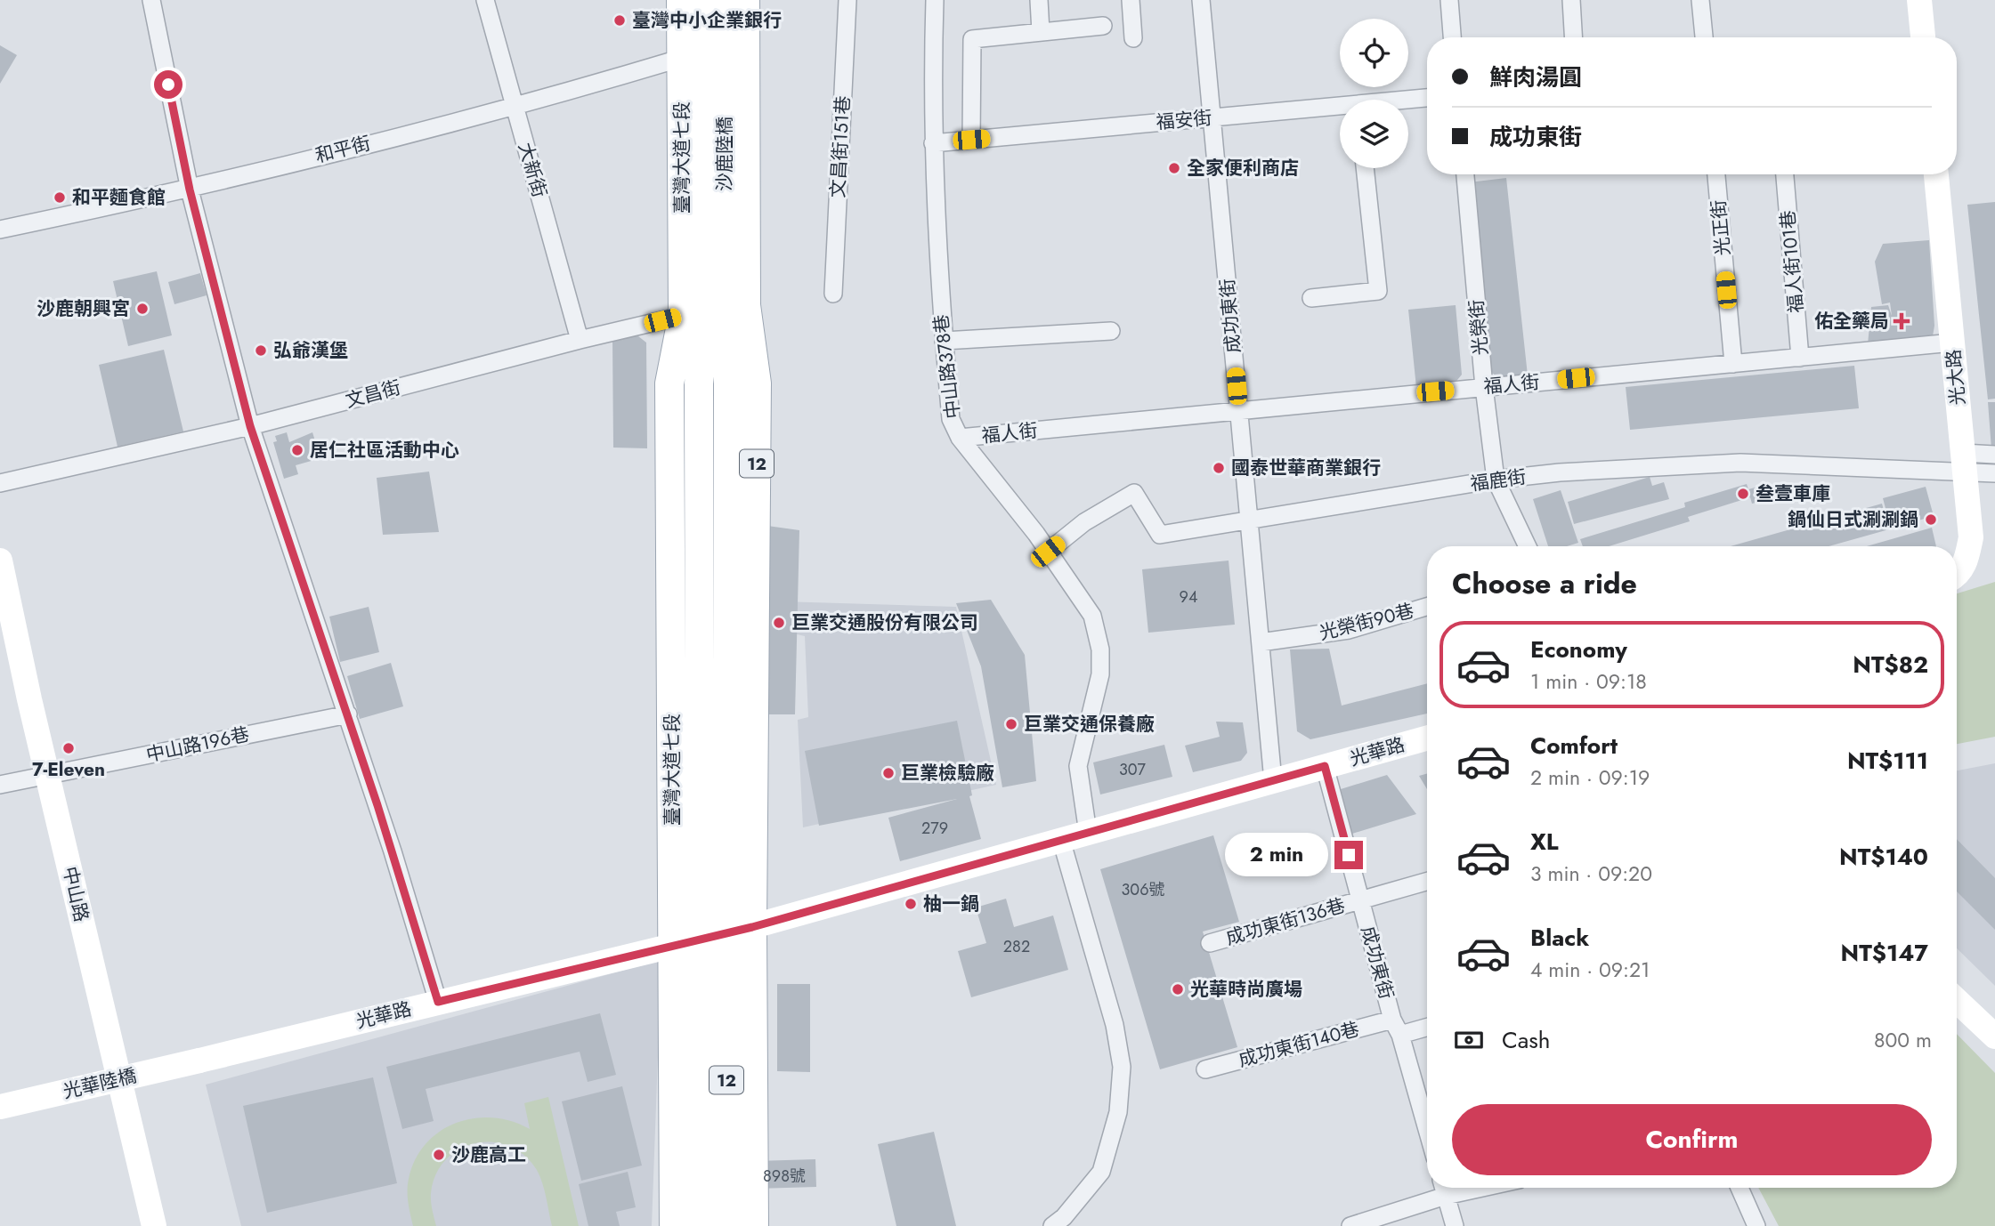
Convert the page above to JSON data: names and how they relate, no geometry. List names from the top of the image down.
{
  "streets": {
    "main road": ["沙鹿陸橋", "臺灣大道七段", "12"],
    "street": [
      "福安街",
      "文昌街151巷",
      "和平街",
      "大新街",
      "光正街",
      "福人街101巷",
      "成功東街",
      "光榮街",
      "中山路378巷",
      "光大路",
      "福人街",
      "文昌街",
      "福鹿街",
      "光榮街90巷",
      "中山路196巷",
      "光華路",
      "中山路",
      "成功東街136巷",
      "成功東街140巷",
      "光華陸橋"
    ]
  },
  "crossings": [
    ["福安街", "成功東街"],
    ["福安街", "中山路378巷"],
    ["和平街", "臺灣大道七段"],
    ["和平街", "大新街"],
    ["沙鹿陸橋", "臺灣大道七段"],
    ["沙鹿陸橋", "文昌街"],
    ["臺灣大道七段", "文昌街"],
    ["臺灣大道七段", "12"],
    ["臺灣大道七段", "光華路"],
    ["大新街", "文昌街"],
    ["光正街", "福人街"],
    ["福人街101巷", "福人街"],
    ["成功東街", "福人街"],
    ["成功東街", "福鹿街"],
    ["成功東街", "光榮街90巷"],
    ["成功東街", "光華路"],
    ["成功東街", "成功東街136巷"],
    ["成功東街", "成功東街140巷"],
    ["光榮街", "福人街"],
    ["光榮街", "福鹿街"],
    ["中山路378巷", "福人街"],
    ["中山路378巷", "福鹿街"],
    ["中山路378巷", "光華路"],
    ["光大路", "福人街"],
    ["光大路", "福鹿街"],
    ["12", "光華路"],
    ["中山路196巷", "中山路"],
    ["光華路", "光華陸橋"]
  ],
  "places": {
    "other": [
      "臺灣中小企業銀行",
      "全家便利商店",
      "和平麵食館",
      "沙鹿朝興宮",
      "弘爺漢堡",
      "居仁社區活動中心",
      "國泰世華商業銀行",
      "叁壹車庫",
      "鍋仙日式涮涮鍋",
      "巨業交通股份有限公司",
      "巨業交通保養廠",
      "7-Eleven",
      "巨業檢驗廠",
      "柚一鍋",
      "光華時尚廣場",
      "沙鹿高工"
    ],
    "health": ["佑全藥局"]
  },
  "house_numbers": [
    "94",
    "307",
    "279",
    "306號",
    "282",
    "898號"
  ],
  "page": {
    "banner": ["鮮肉湯圓", "成功東街"],
    "heading": "Choose a ride",
    "list": [
      {
        "name": "Economy",
        "note": "1 min · 09:18",
        "value": "NT$82"
      },
      {
        "name": "Comfort",
        "note": "2 min · 09:19",
        "value": "NT$111"
      },
      {
        "name": "XL",
        "note": "3 min · 09:20",
        "value": "NT$140"
      },
      {
        "name": "Black",
        "note": "4 min · 09:21",
        "value": "NT$147"
      }
    ],
    "bubble": "2 min",
    "pay": ["Cash", "800 m"],
    "buttons": "Confirm"
  }
}
